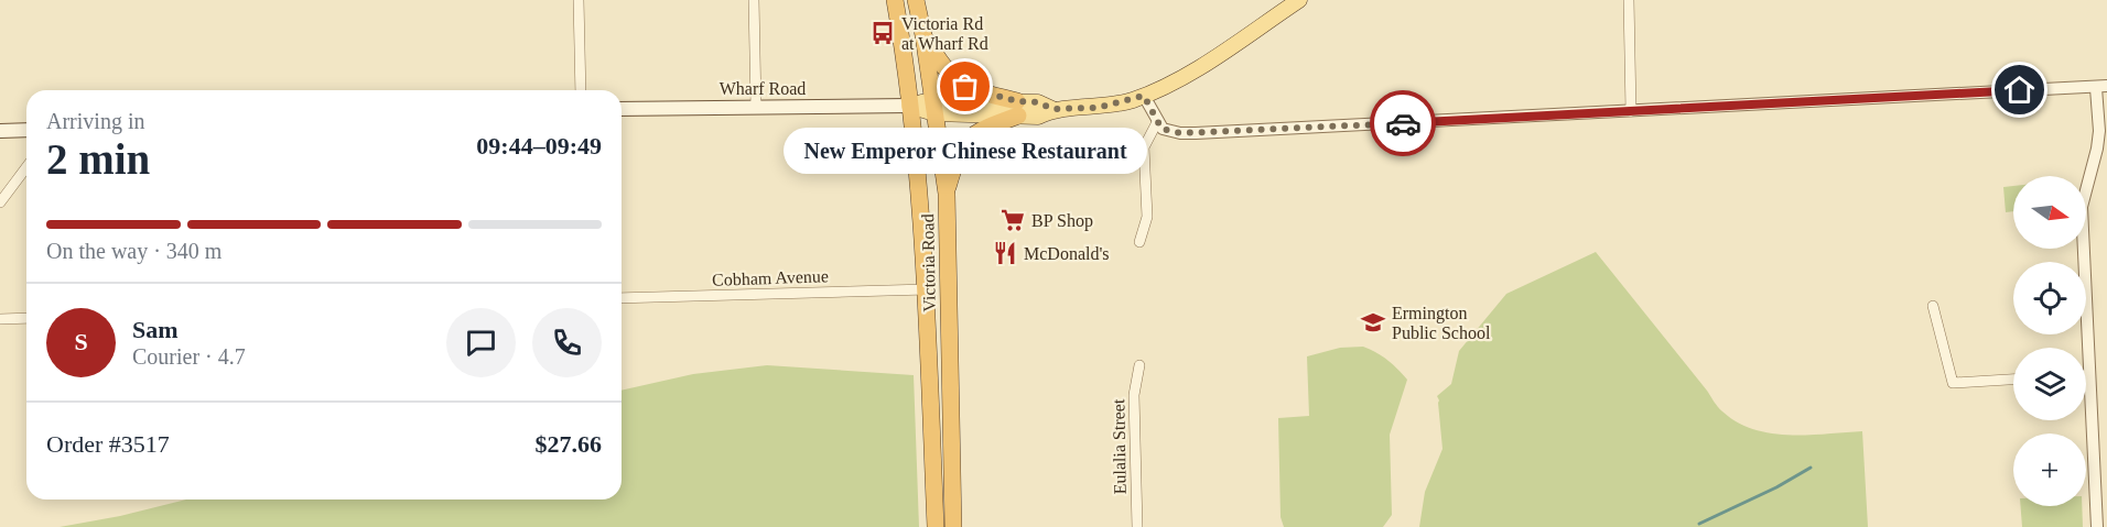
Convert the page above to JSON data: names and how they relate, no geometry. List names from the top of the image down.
{
  "streets": {
    "highway": ["Victoria Road"],
    "main road": ["Wharf Road"],
    "street": ["Cobham Avenue", "Eulalia Street"]
  },
  "crossings": [
    ["Wharf Road", "Victoria Road"],
    ["Victoria Road", "Cobham Avenue"]
  ],
  "places": {
    "bus stop": ["Victoria Rd at Wharf Rd"],
    "other": ["New Emperor Chinese Restaurant"],
    "supermarket": ["BP Shop"],
    "restaurant": ["McDonald's"],
    "school or university": ["Ermington Public School"]
  },
  "north": "right",
  "page": {
    "heading": ["2 min", "Arriving in", "09:44–09:49"],
    "panel": [
      "Sam",
      "Courier · 4.7",
      "Order #3517",
      "$27.66"
    ],
    "bubble": "New Emperor Chinese Restaurant",
    "map_buttons": "+",
    "bar": "On the way · 340 m",
    "round": "S"
  }
}
